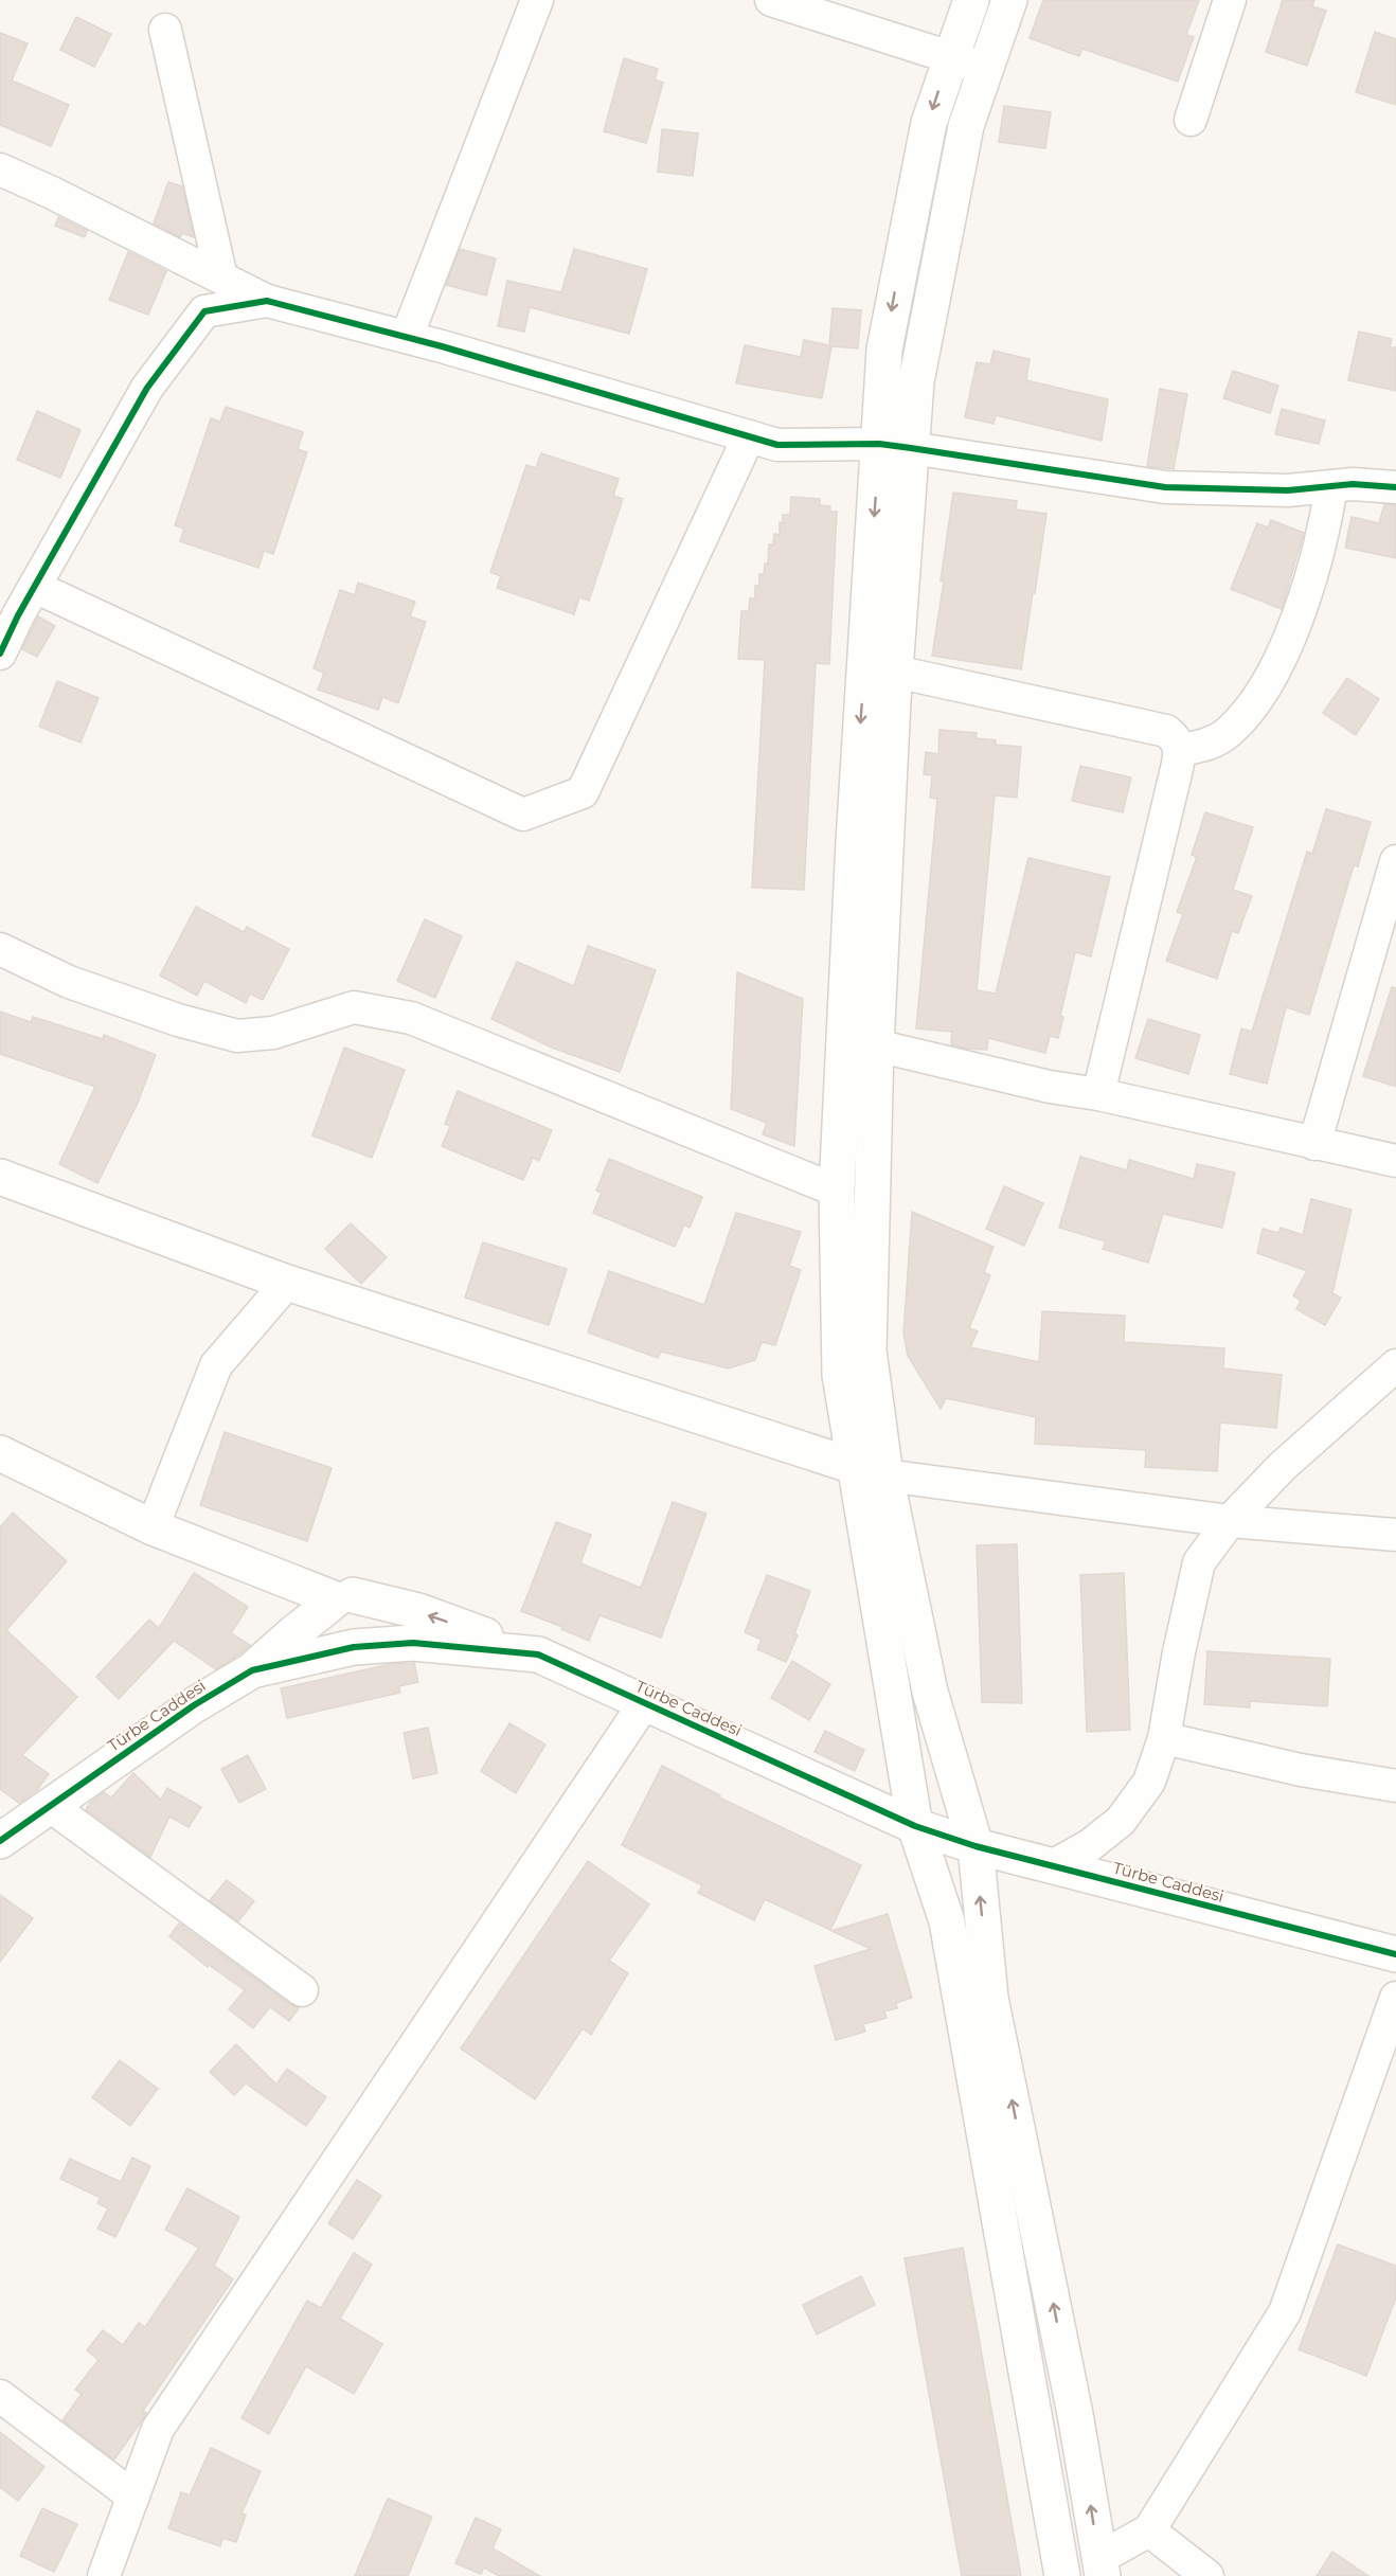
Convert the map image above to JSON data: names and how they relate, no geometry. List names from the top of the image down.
{
  "streets": {
    "main road": ["Türbe Caddesi"]
  }
}
